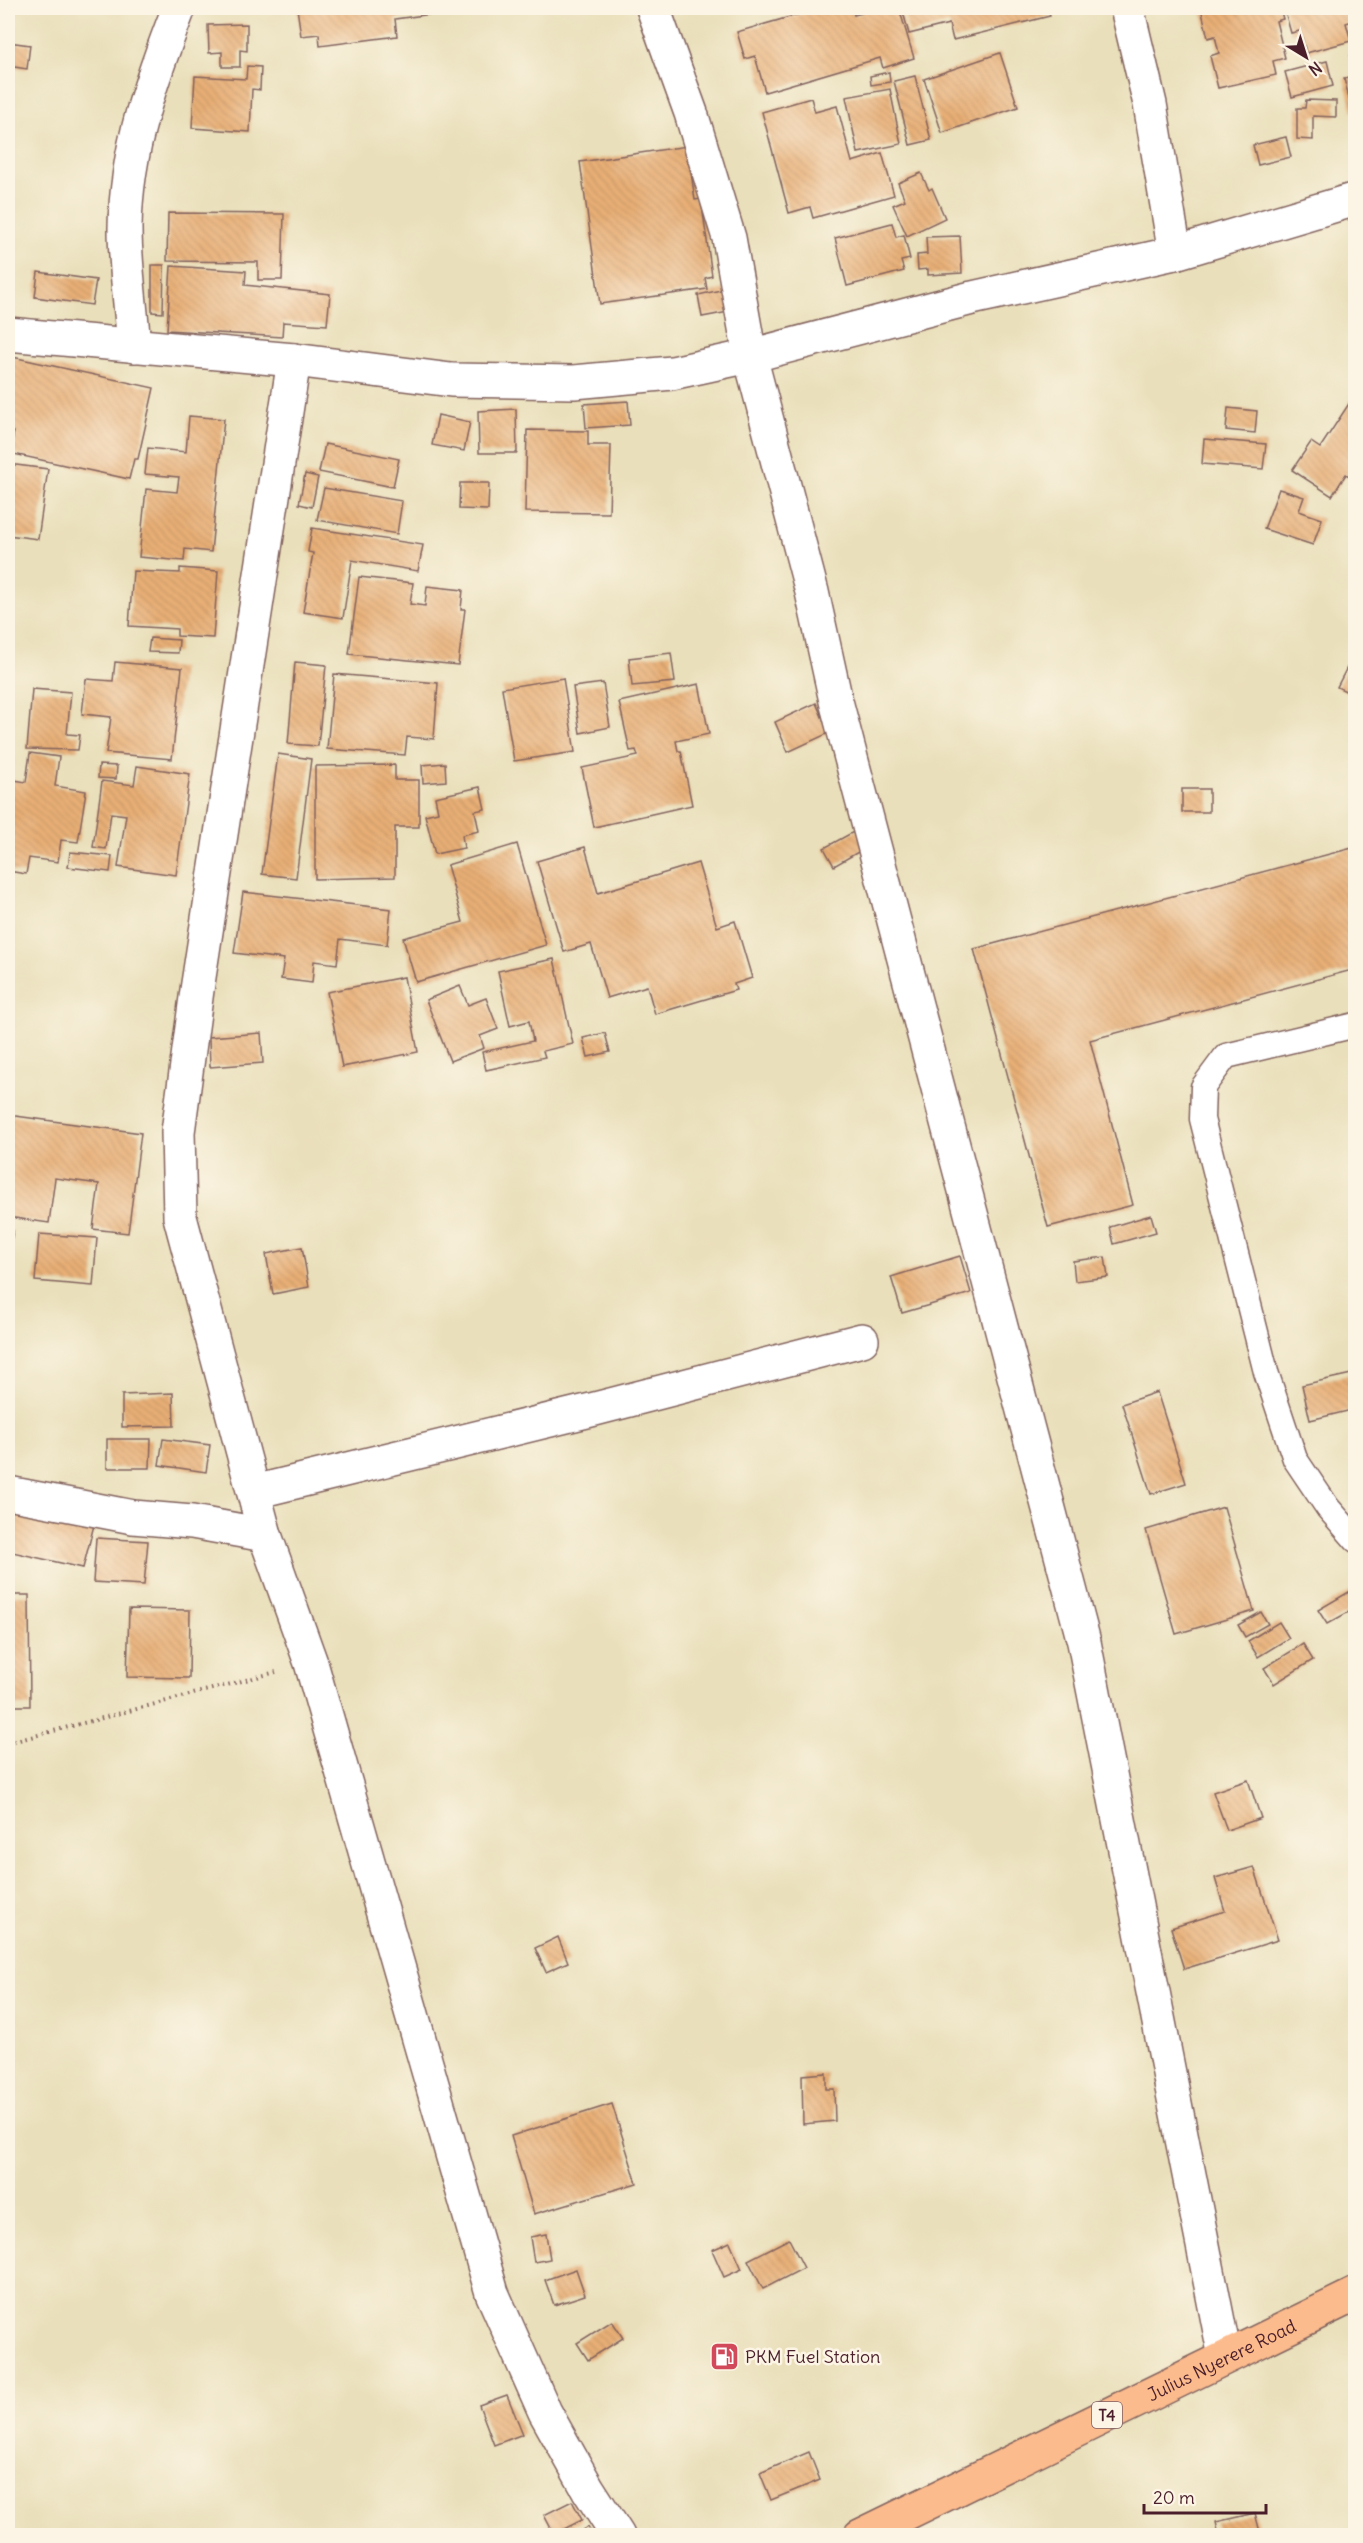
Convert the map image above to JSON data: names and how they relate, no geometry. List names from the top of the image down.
{
  "streets": {
    "highway": ["Julius Nyerere Road", "T4"]
  },
  "places": {
    "fuel station": ["PKM Fuel Station"]
  },
  "scale_bar": "20 m",
  "north": "bottom right"
}
